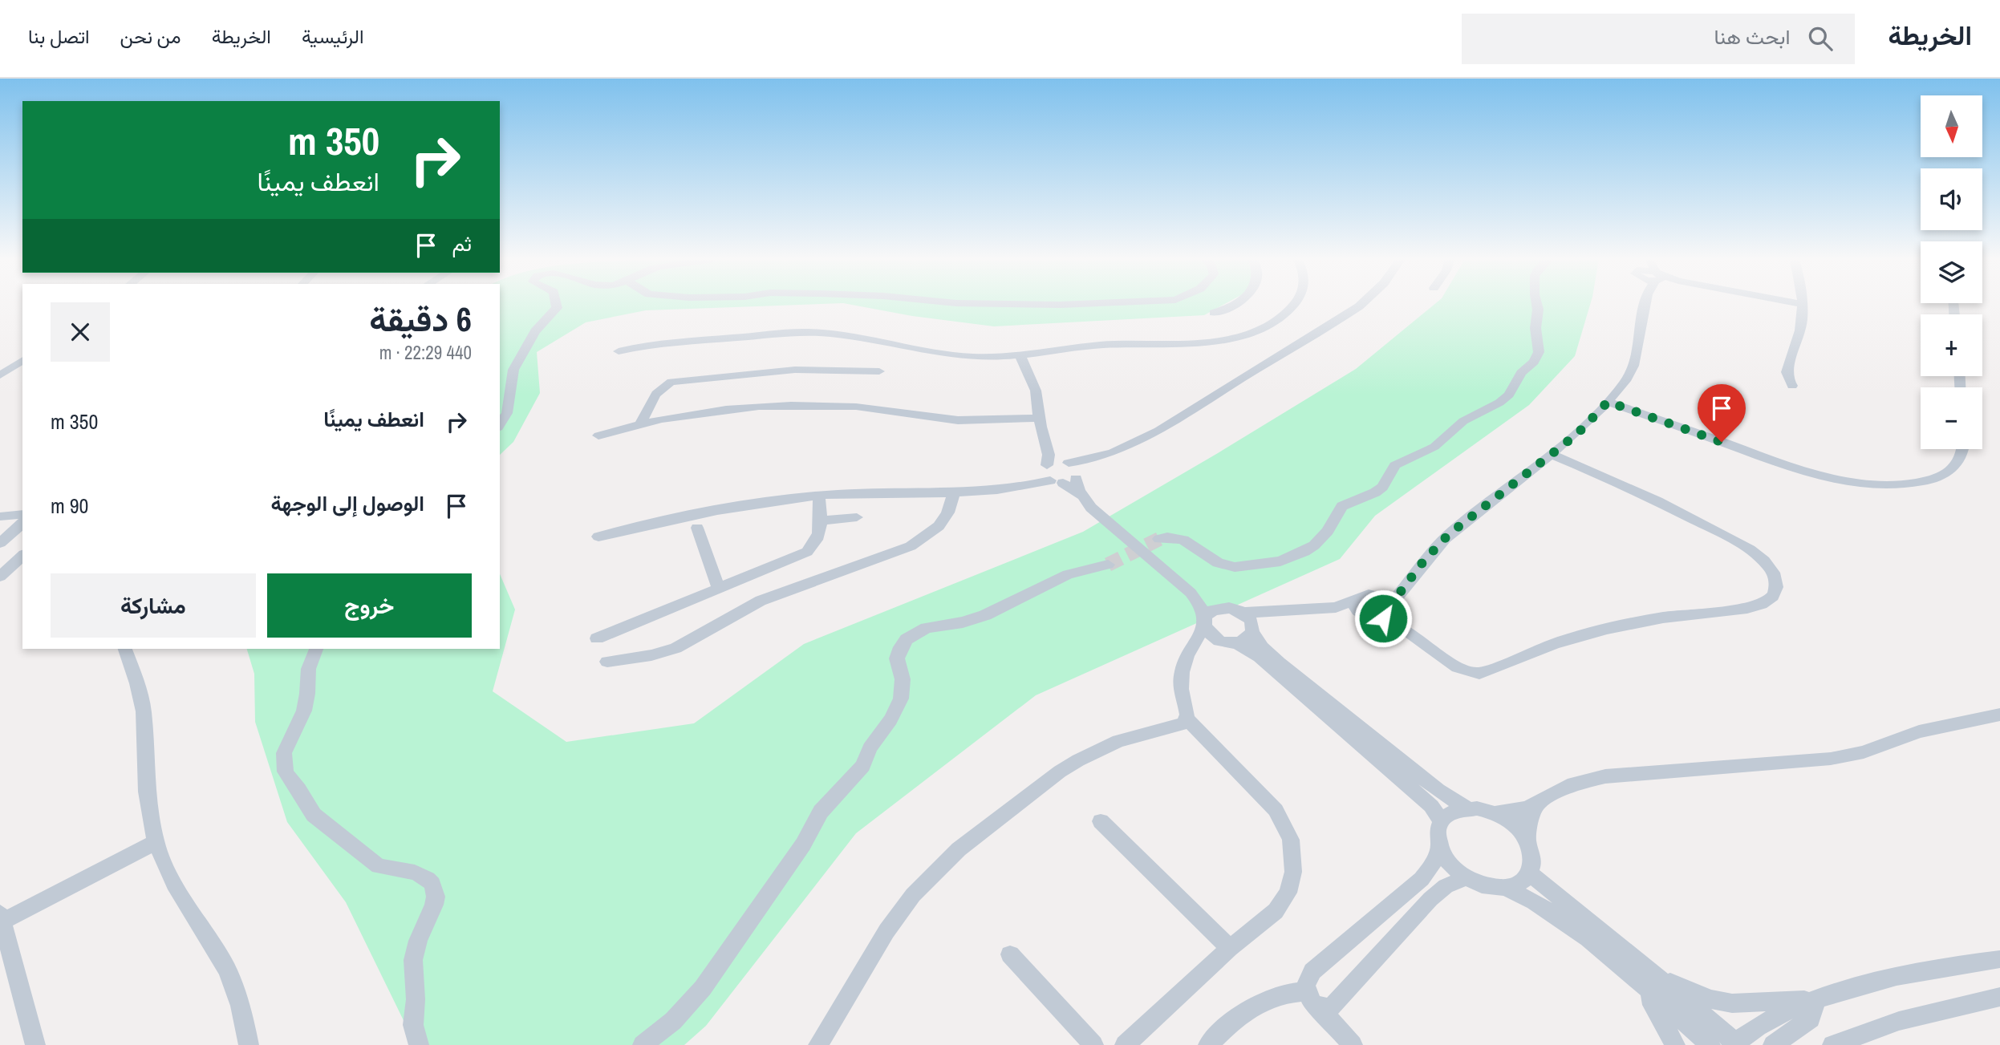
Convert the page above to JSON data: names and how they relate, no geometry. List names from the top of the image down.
{
  "north": "bottom",
  "page": {
    "header": "الخريطة",
    "search": "ابحث هنا",
    "nav": [
      "الرئيسية",
      "الخريطة",
      "من نحن",
      "اتصل بنا"
    ],
    "map_buttons": ["+", "−"],
    "turn": ["350 m", "انعطف يمينًا"],
    "then": "ثم",
    "heading": ["6 دقيقة", "440 m · 22:29"],
    "list": [
      {
        "name": "انعطف يمينًا",
        "value": "350 m"
      },
      {
        "name": "الوصول إلى الوجهة",
        "value": "90 m"
      }
    ],
    "buttons": ["خروج", "مشاركة"]
  }
}
